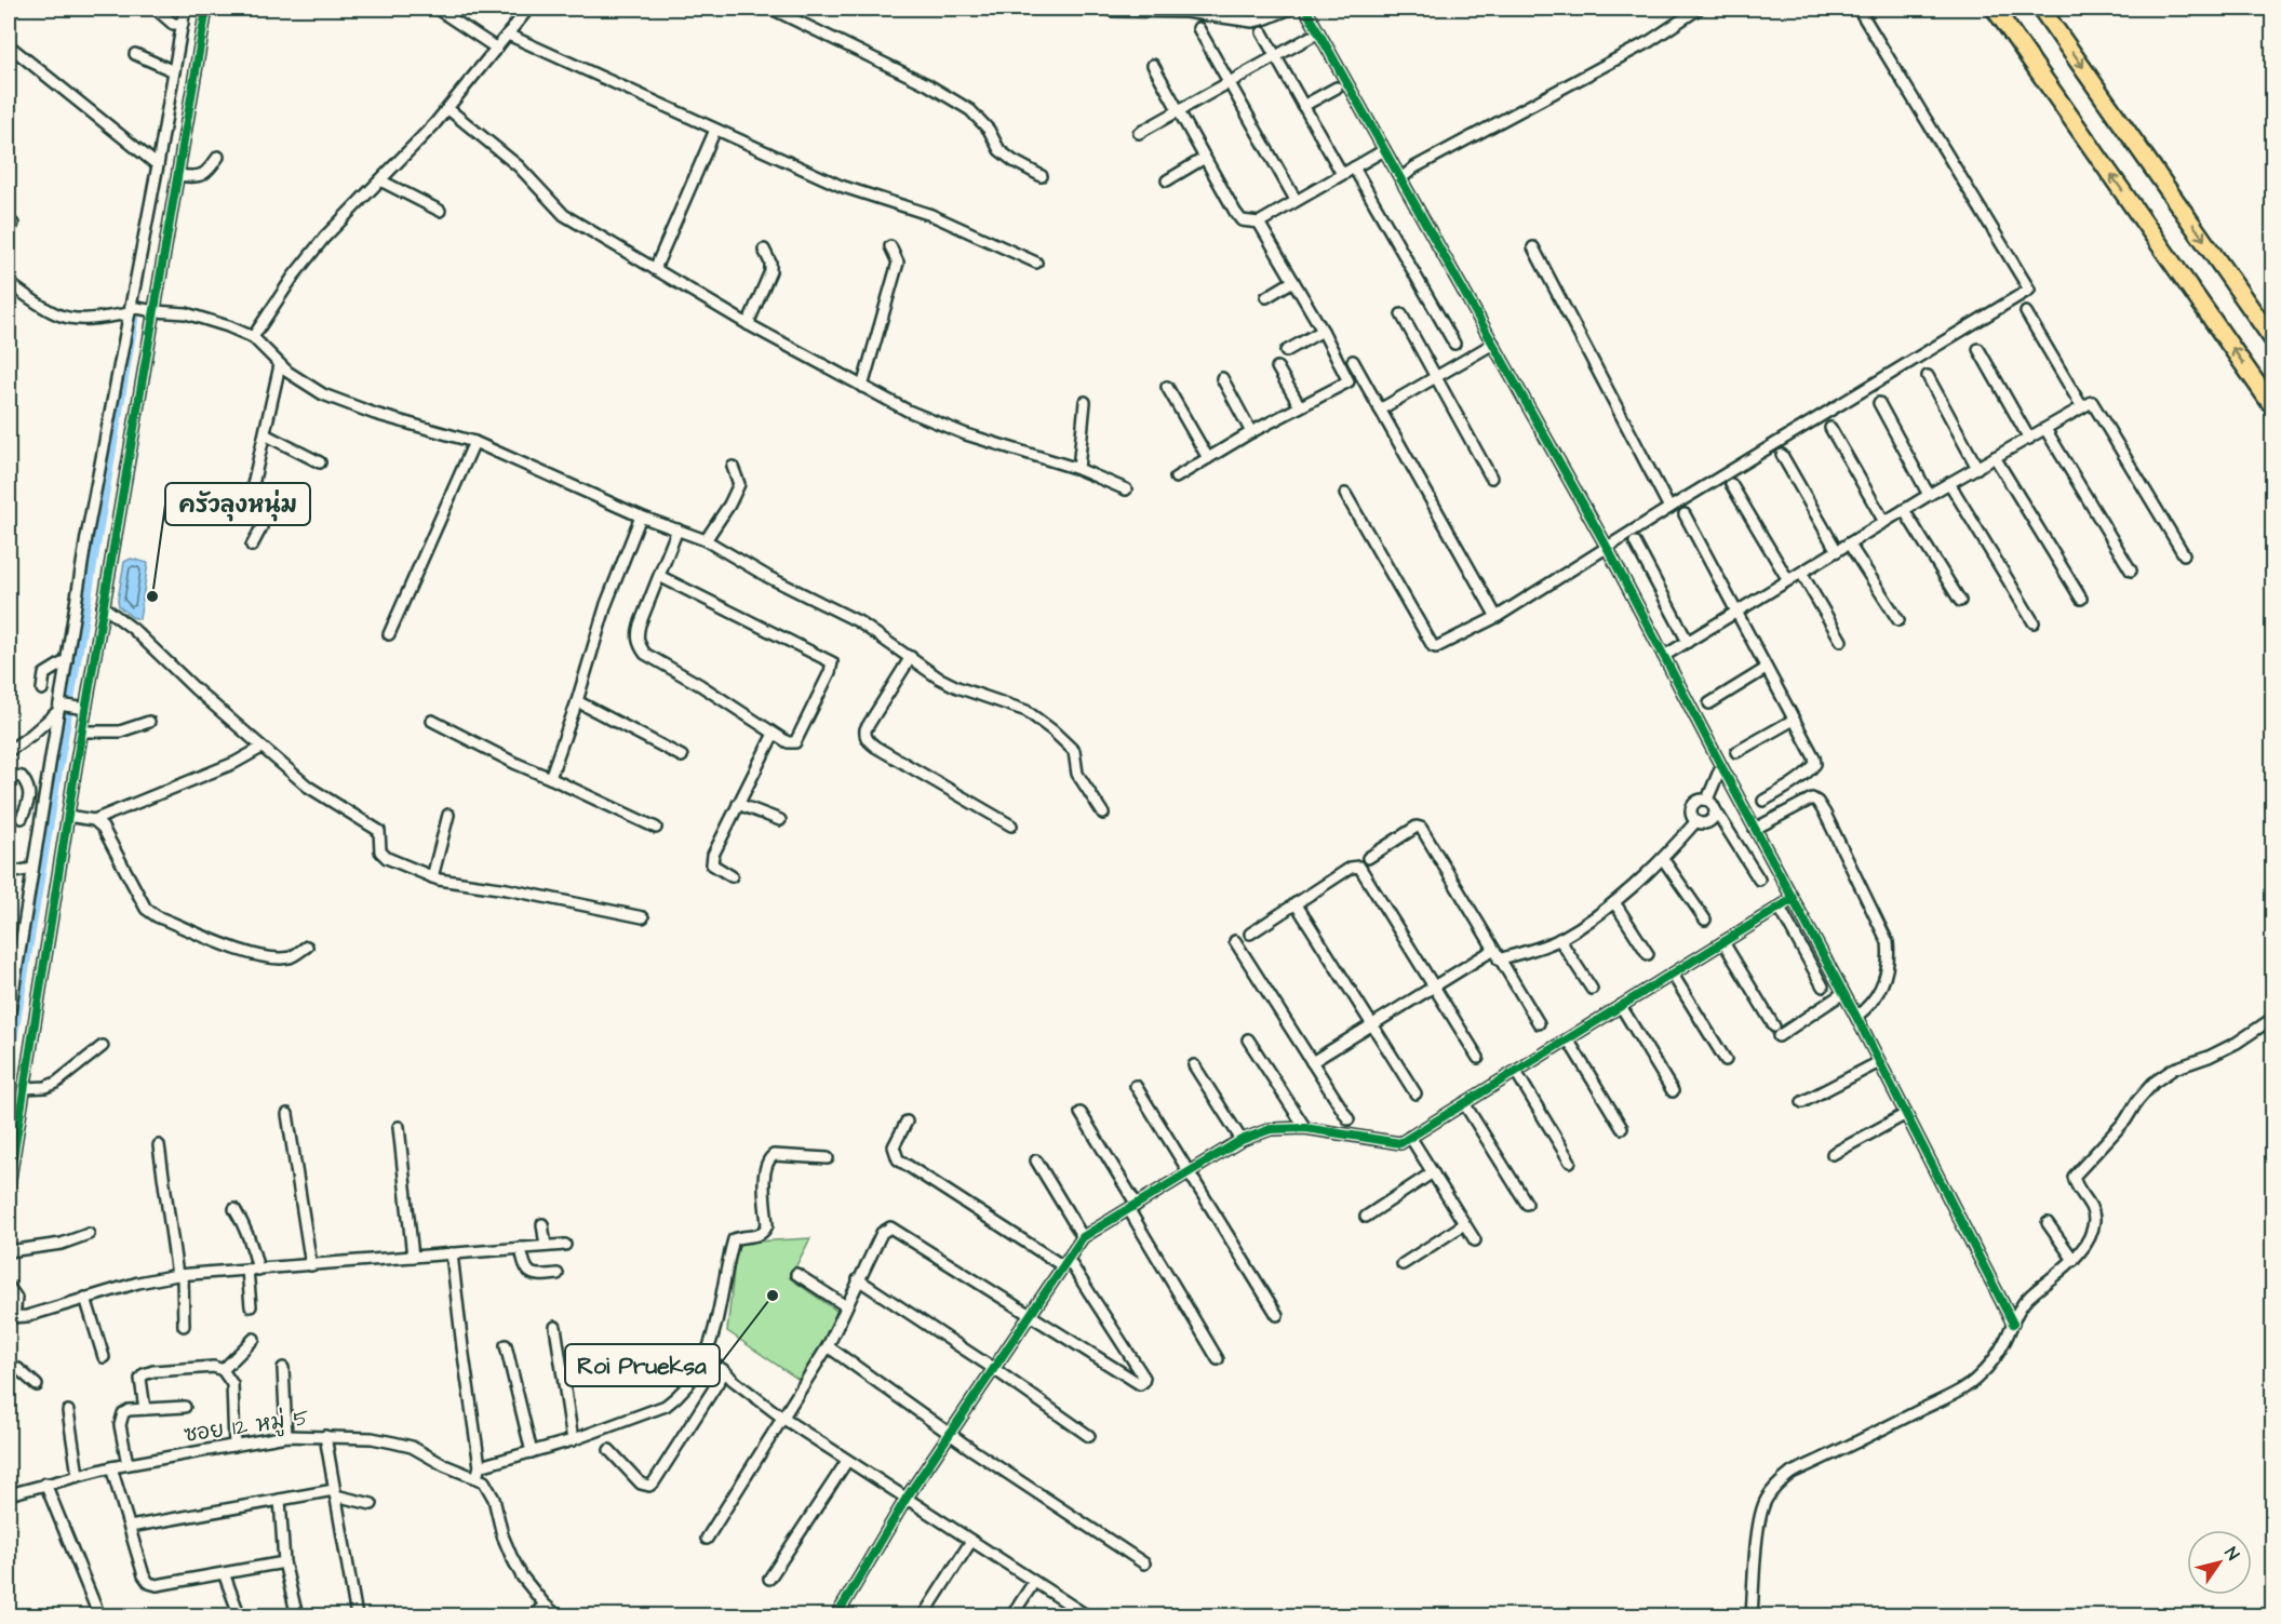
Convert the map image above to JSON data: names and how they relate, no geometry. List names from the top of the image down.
{
  "streets": {
    "street": ["ซอย 12 หมู่ 5"]
  },
  "places": ["ครัวลุงหนุ่ม", "Roi Prueksa"],
  "north": "top right"
}
